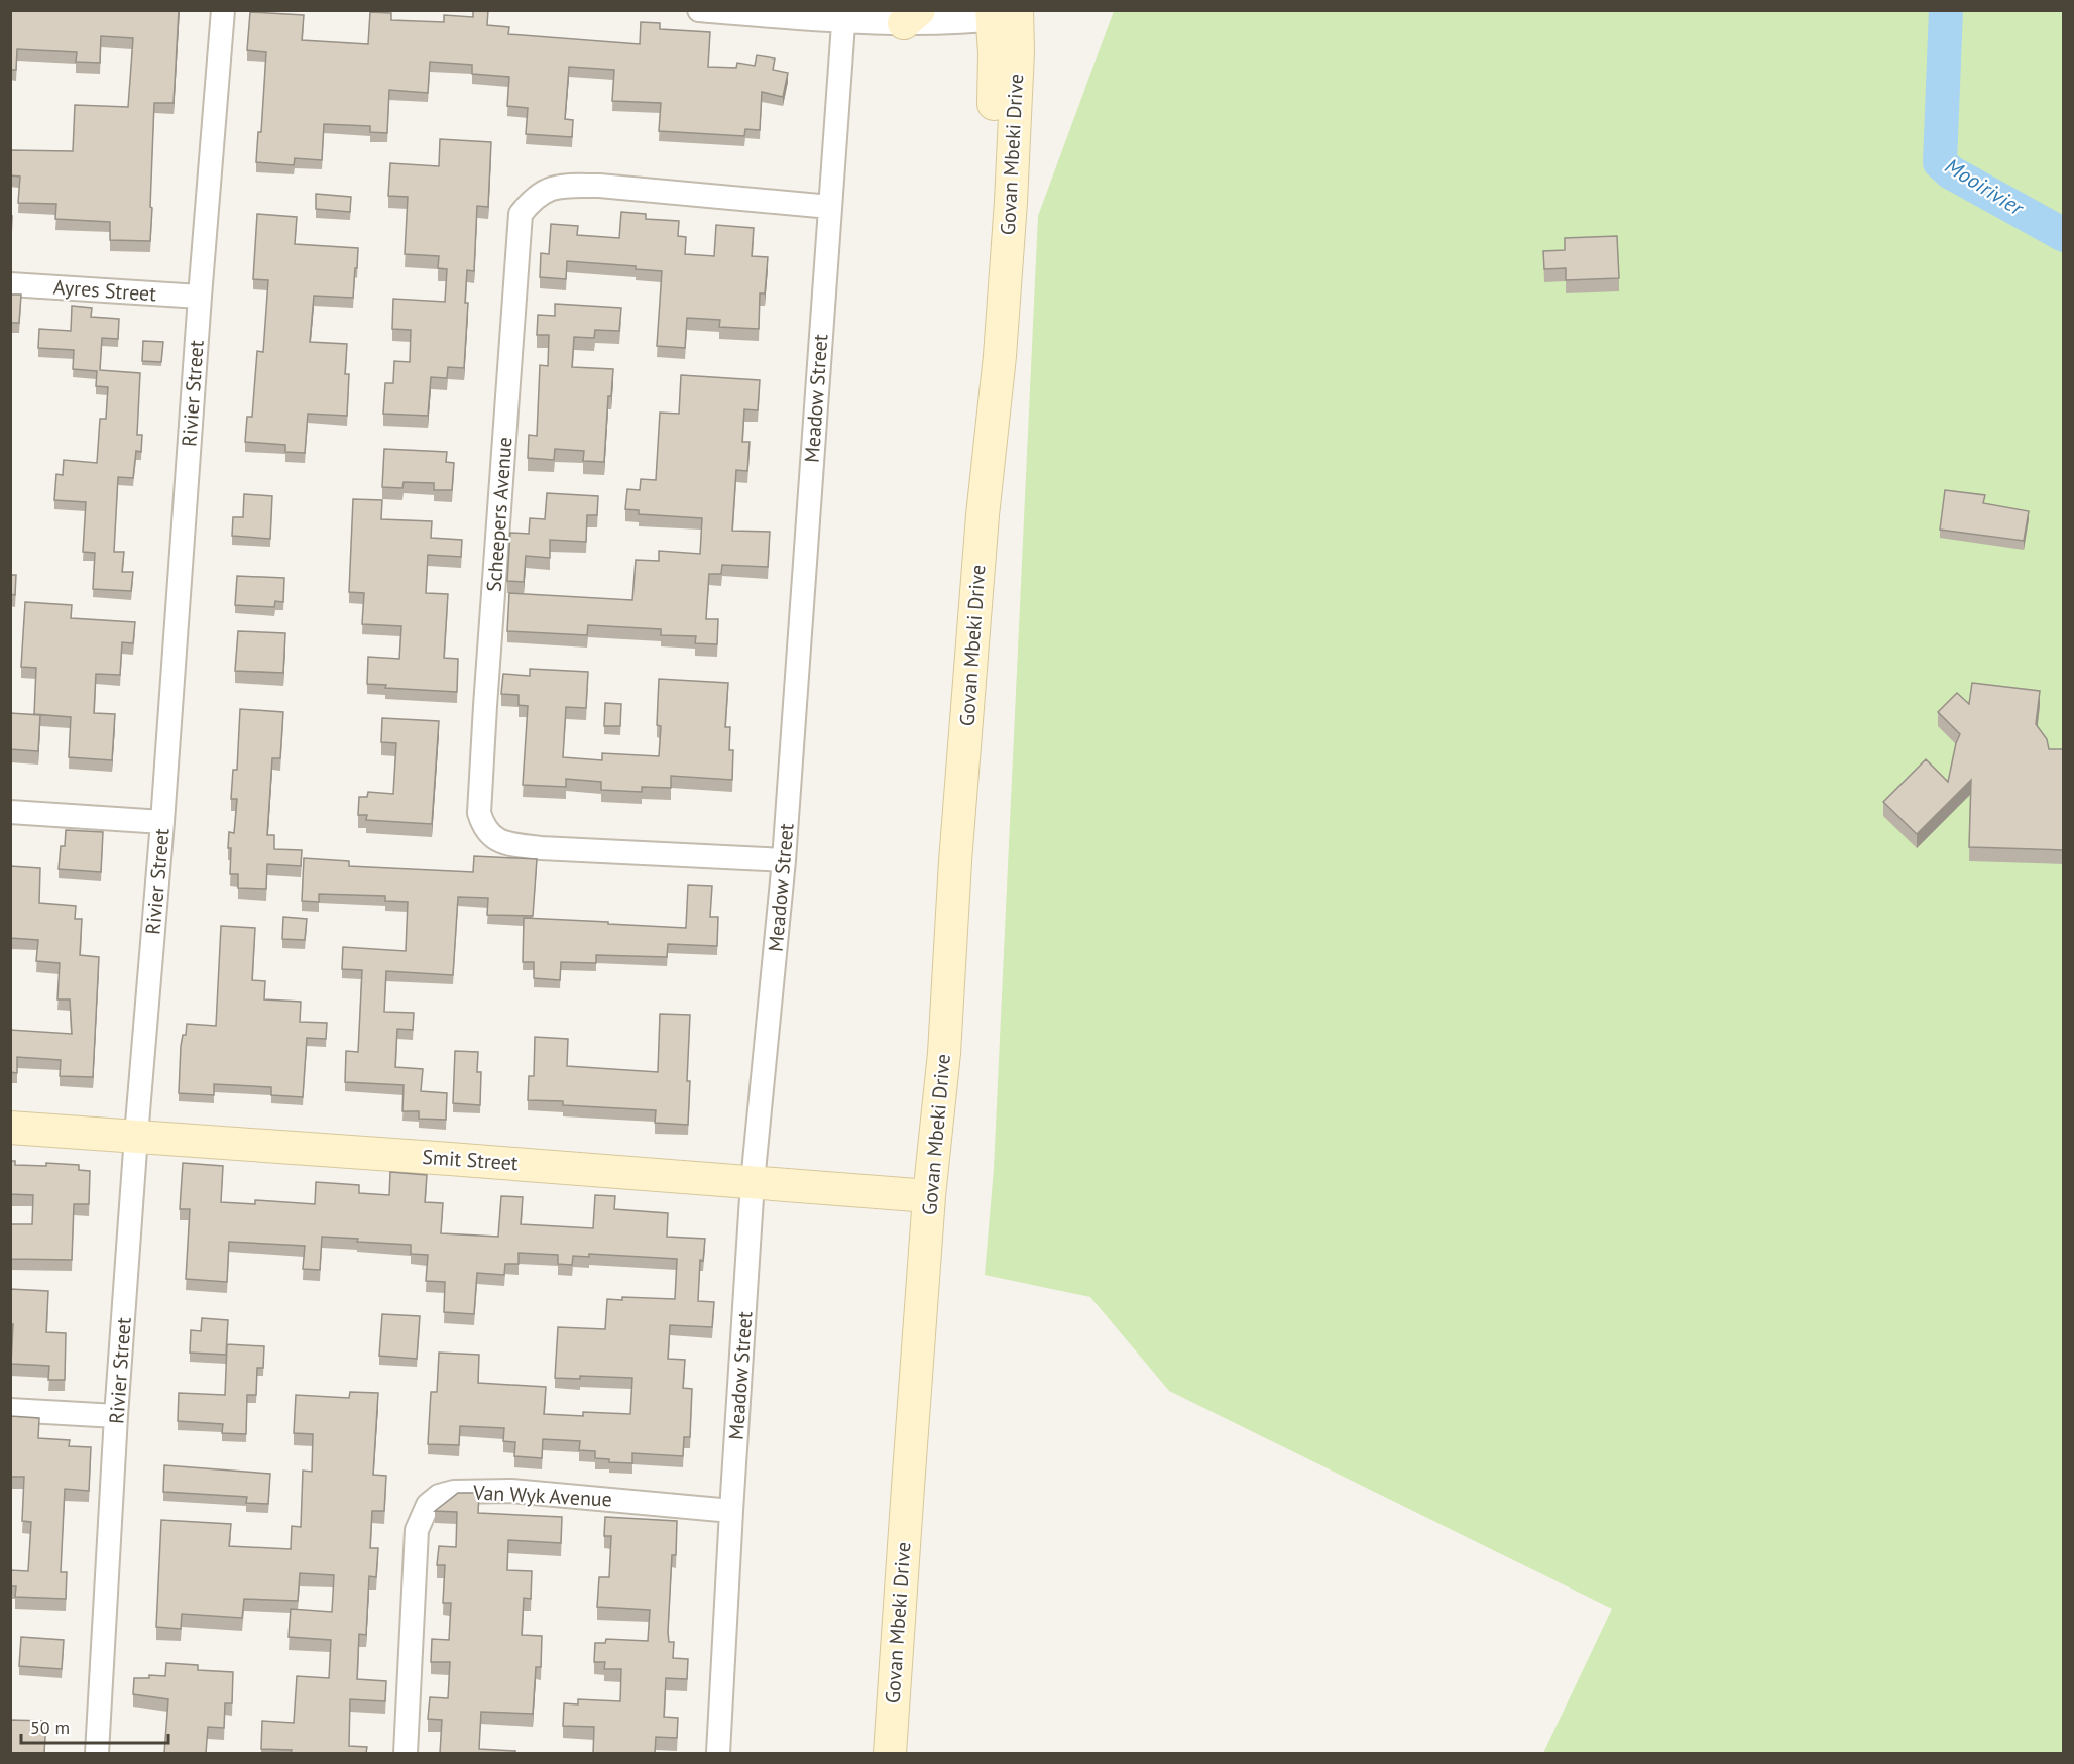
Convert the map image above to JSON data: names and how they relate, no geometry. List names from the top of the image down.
{
  "streets": {
    "main road": ["Govan Mbeki Drive", "Smit Street"],
    "street": [
      "Ayres Street",
      "Rivier Street",
      "Meadow Street",
      "Scheepers Avenue",
      "Van Wyk Avenue"
    ]
  },
  "crossings": [
    ["Govan Mbeki Drive", "Smit Street"],
    ["Ayres Street", "Rivier Street"],
    ["Rivier Street", "Smit Street"],
    ["Meadow Street", "Scheepers Avenue"],
    ["Meadow Street", "Smit Street"],
    ["Meadow Street", "Van Wyk Avenue"]
  ],
  "water": ["Mooirivier"],
  "scale_bar": "50 m"
}
